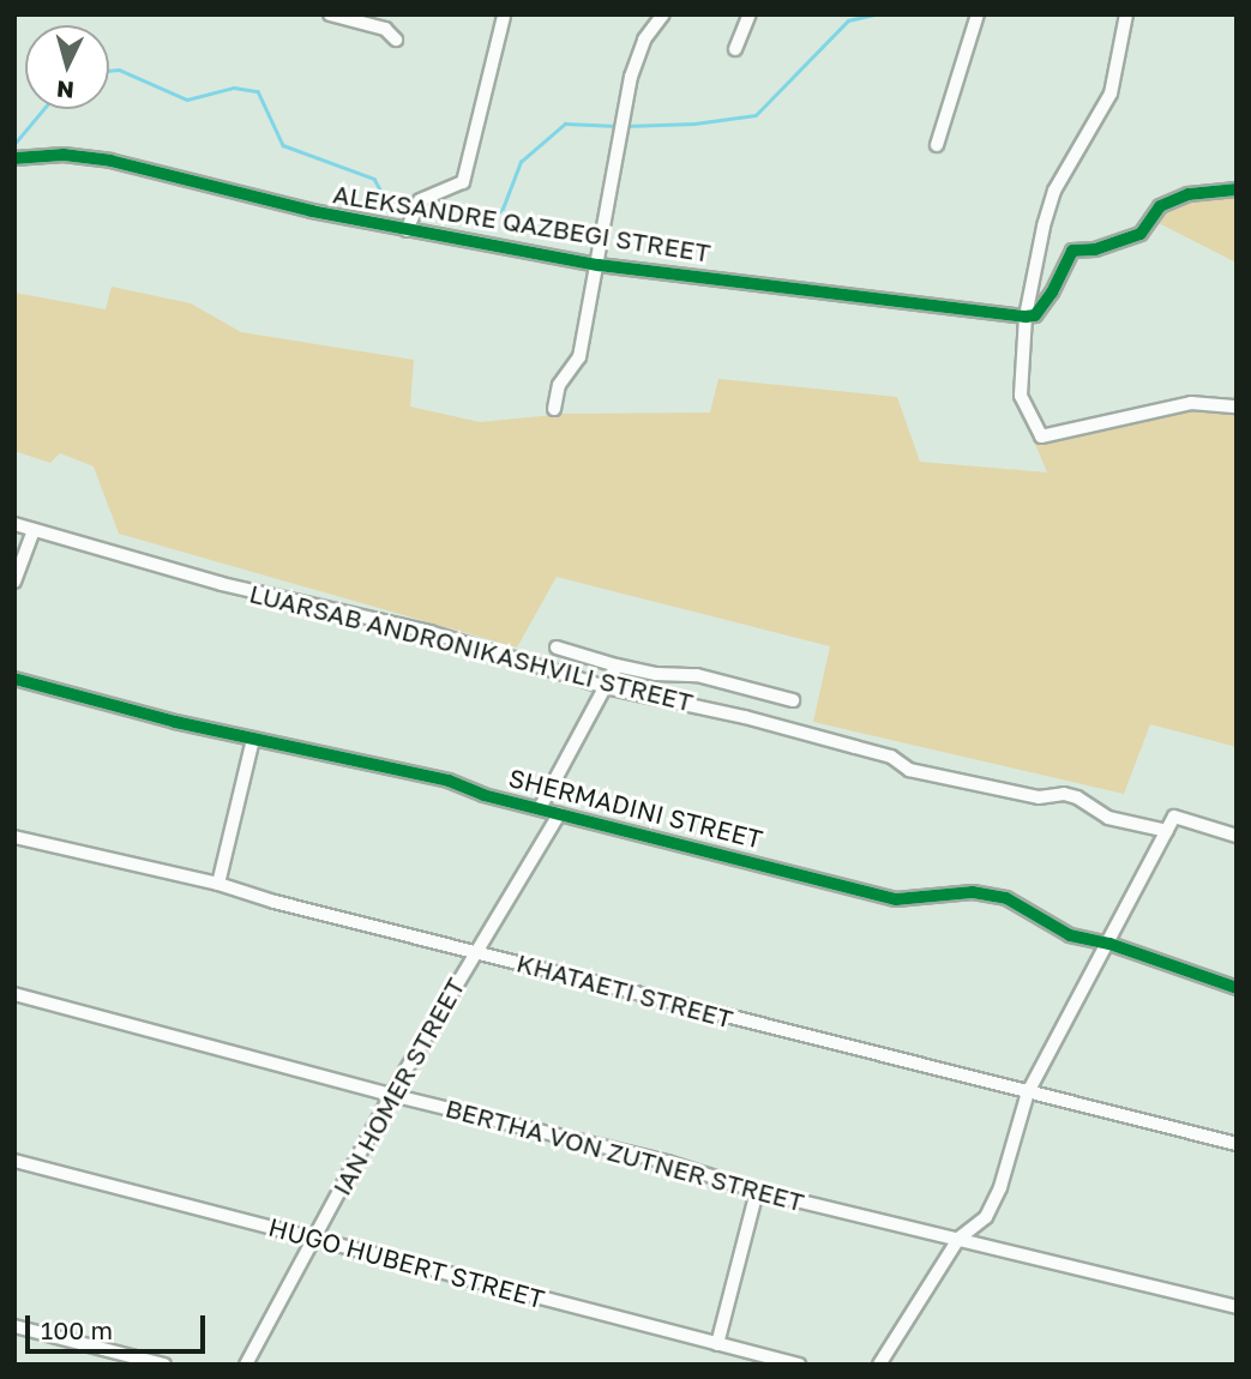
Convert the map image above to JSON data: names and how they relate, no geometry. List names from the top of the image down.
{
  "streets": {
    "street": [
      "ALEKSANDRE QAZBEGI STREET",
      "LUARSAB ANDRONIKASHVILI STREET",
      "SHERMADINI STREET",
      "KHATAETI STREET",
      "IAN HOMER STREET",
      "BERTHA VON ZUTNER STREET",
      "HUGO HUBERT STREET"
    ]
  },
  "crossings": [
    ["SHERMADINI STREET", "IAN HOMER STREET"],
    ["KHATAETI STREET", "IAN HOMER STREET"],
    ["IAN HOMER STREET", "BERTHA VON ZUTNER STREET"],
    ["IAN HOMER STREET", "HUGO HUBERT STREET"]
  ],
  "scale_bar": "100 m",
  "north": "bottom"
}
